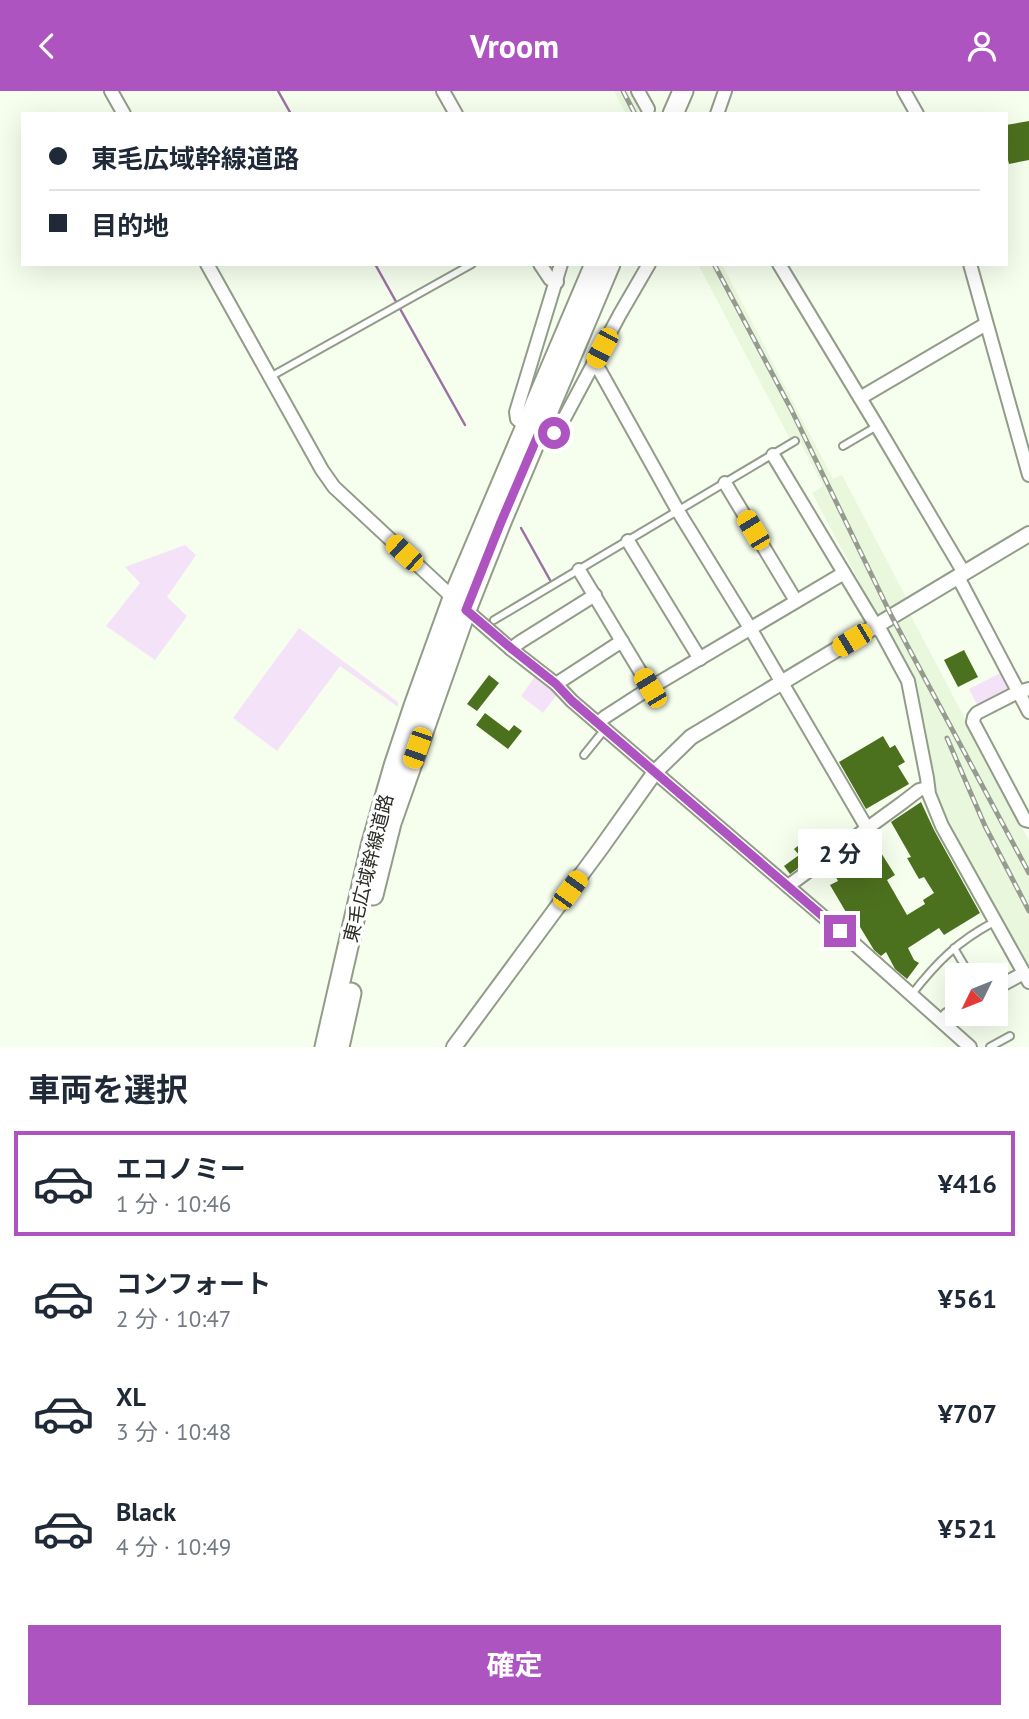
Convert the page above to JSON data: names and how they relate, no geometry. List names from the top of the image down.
{
  "streets": {
    "highway": ["東毛広域幹線道路"]
  },
  "north": "bottom left",
  "page": {
    "header": "Vroom",
    "banner": ["東毛広域幹線道路", "目的地"],
    "bubble": "2 分",
    "heading": "車両を選択",
    "list": [
      {
        "name": "エコノミー",
        "note": "1 分 · 10:46",
        "value": "¥416"
      },
      {
        "name": "コンフォート",
        "note": "2 分 · 10:47",
        "value": "¥561"
      },
      {
        "name": "XL",
        "note": "3 分 · 10:48",
        "value": "¥707"
      },
      {
        "name": "Black",
        "note": "4 分 · 10:49",
        "value": "¥521"
      }
    ],
    "buttons": "確定"
  }
}
